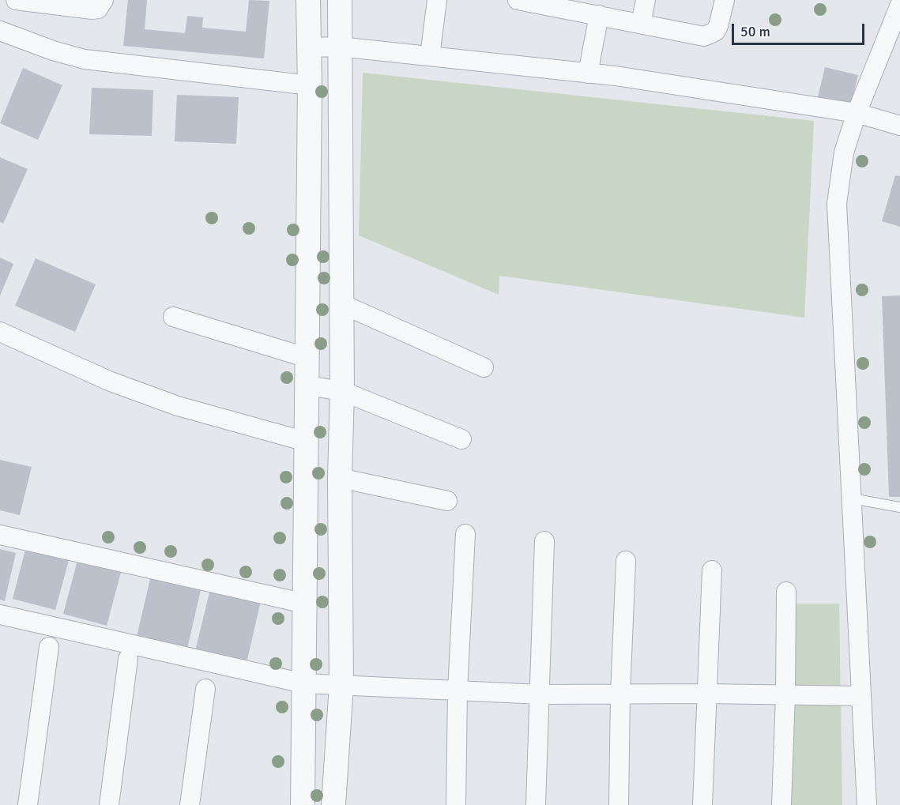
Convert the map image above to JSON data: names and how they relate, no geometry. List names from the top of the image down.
{
  "scale_bar": "50 m"
}
